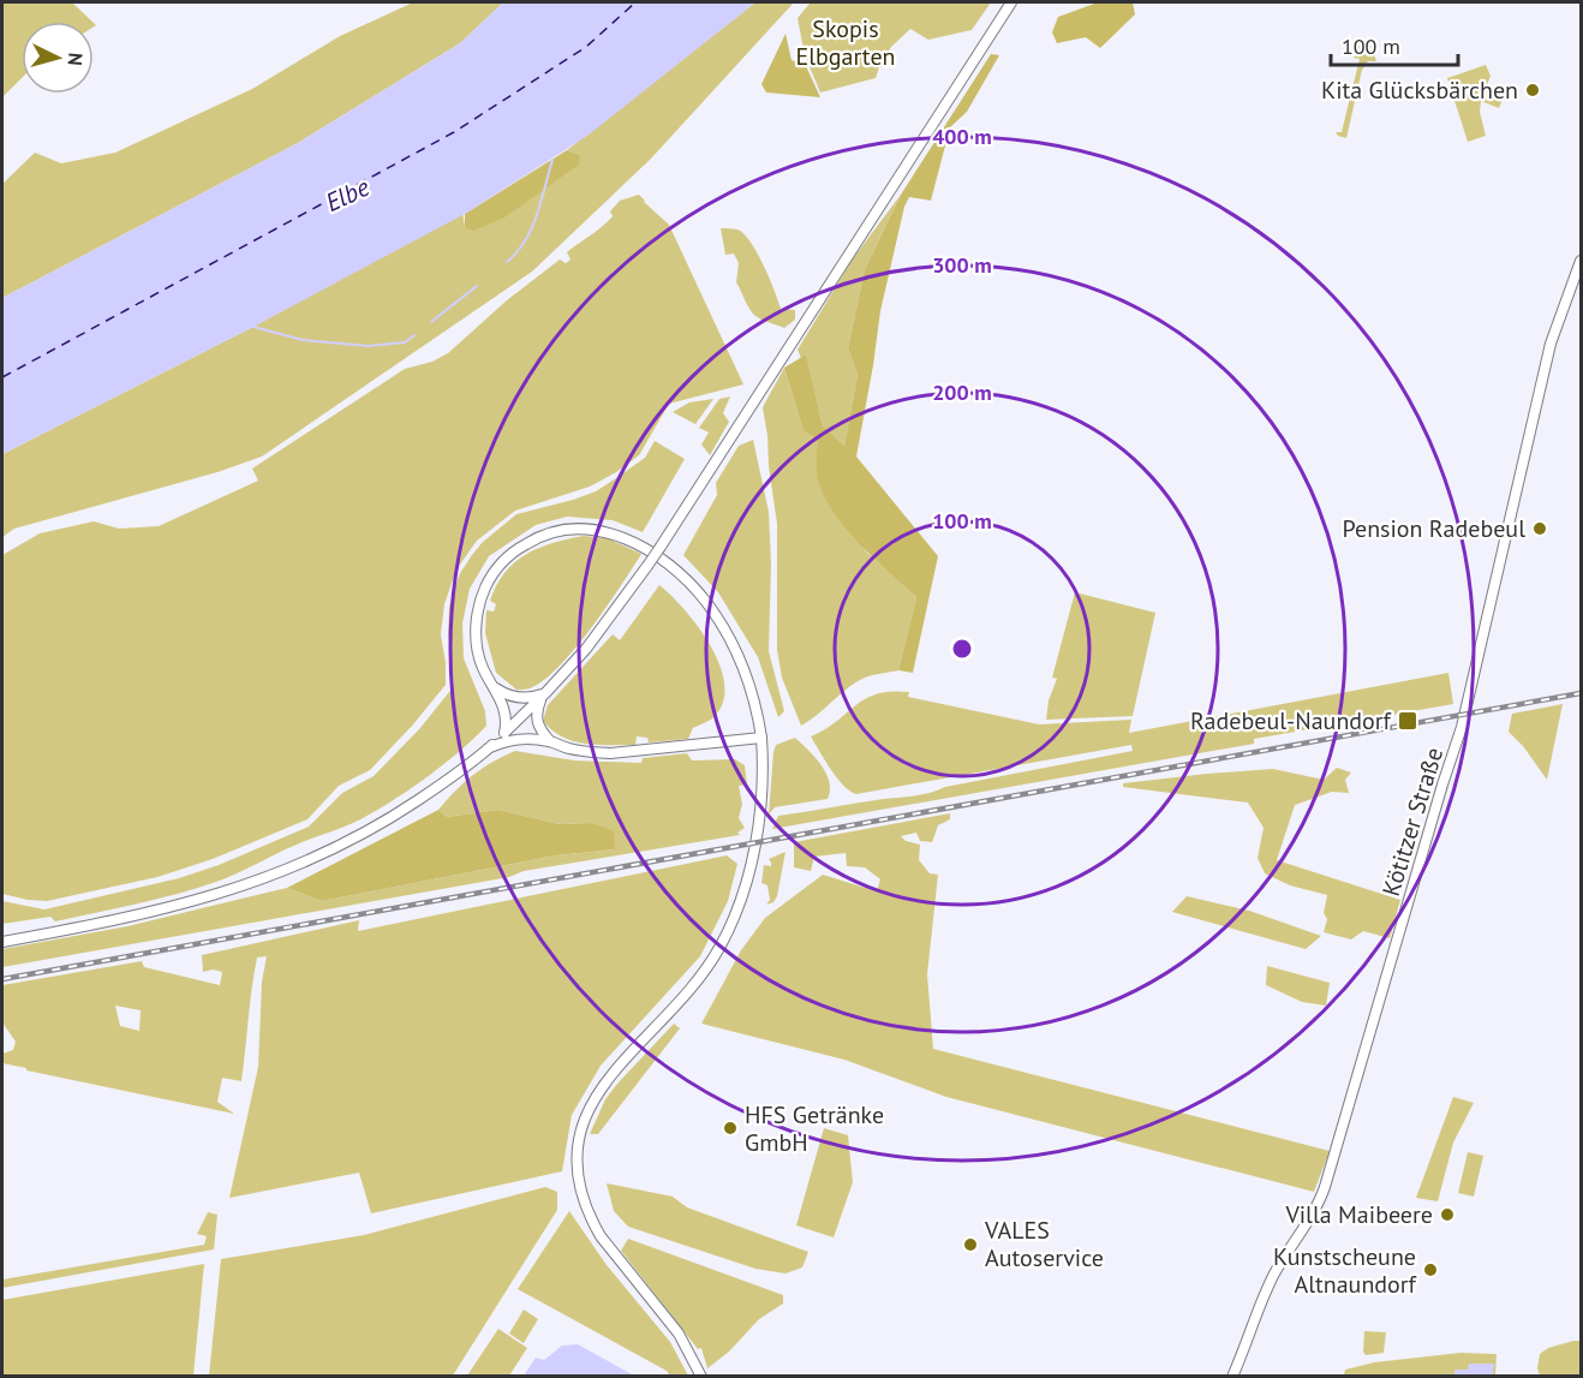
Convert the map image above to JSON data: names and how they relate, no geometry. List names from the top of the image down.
{
  "streets": {
    "street": ["Kötitzer Straße"]
  },
  "water": ["Elbe"],
  "parks": ["Skopis Elbgarten"],
  "places": {
    "other": [
      "Kita Glücksbärchen",
      "Pension Radebeul",
      "HFS Getränke GmbH",
      "Villa Maibeere",
      "VALES Autoservice",
      "Kunstscheune Altnaundorf"
    ],
    "transit": ["Radebeul-Naundorf"]
  },
  "scale_bar": "100 m",
  "north": "right",
  "rings": [
    "400 m",
    "300 m",
    "200 m",
    "100 m"
  ]
}
